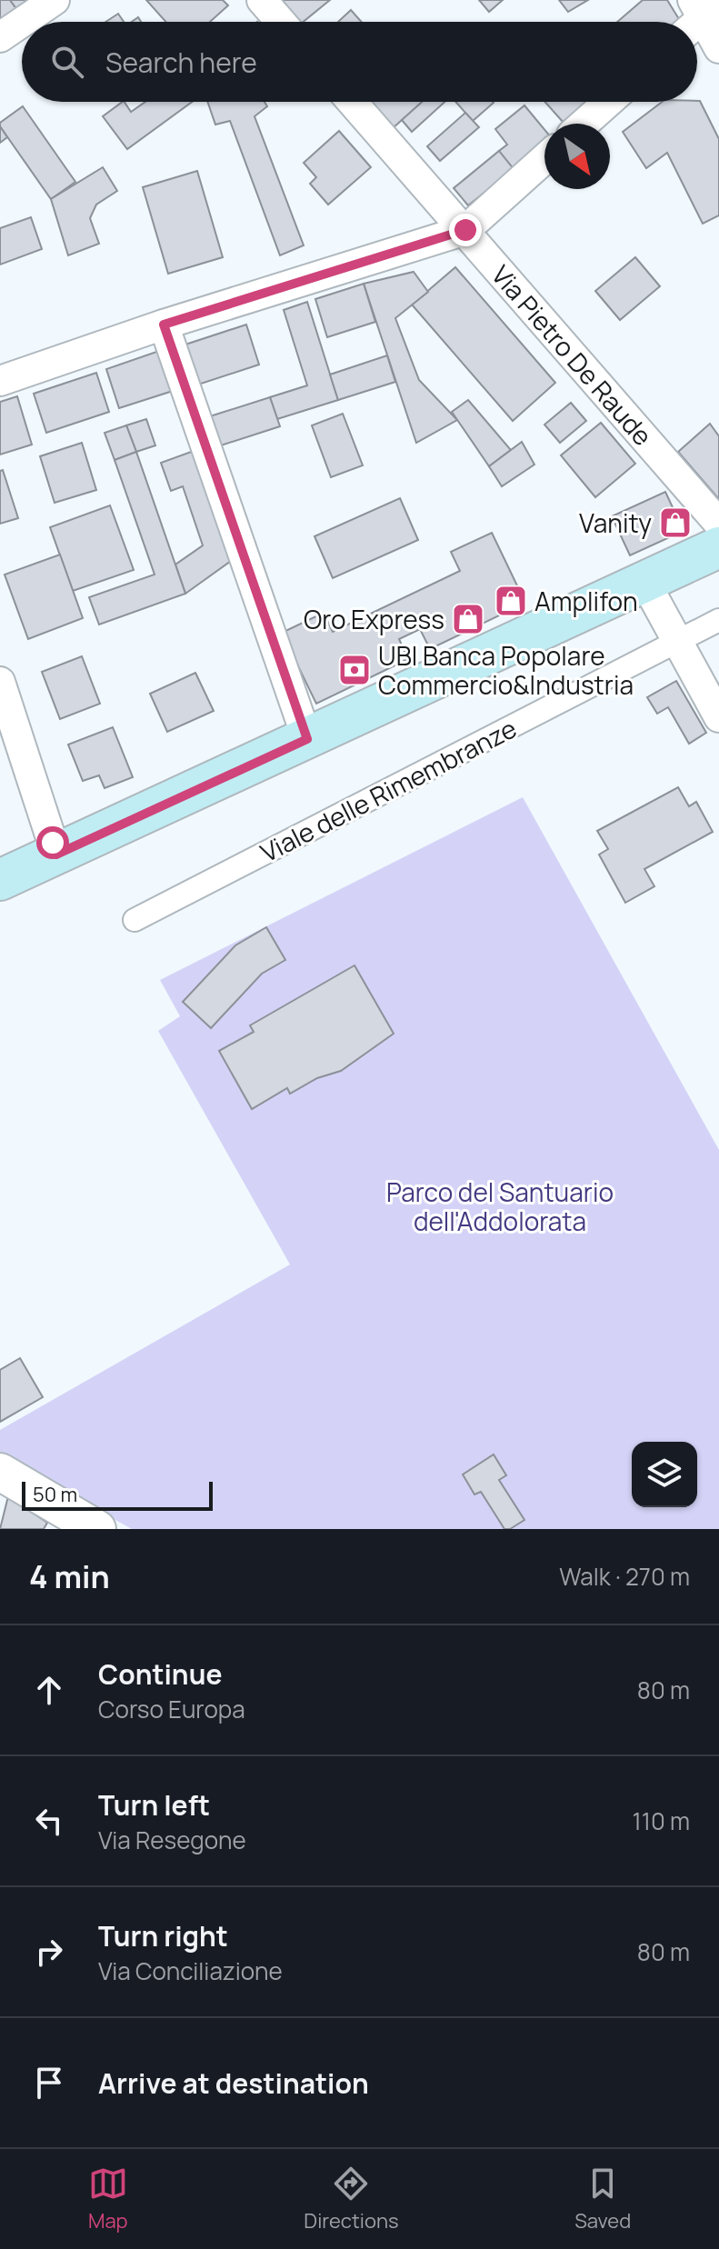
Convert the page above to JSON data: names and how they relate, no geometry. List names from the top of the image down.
{
  "streets": {
    "street": ["Via Pietro De Raude", "Viale delle Rimembranze"]
  },
  "parks": ["Parco del Santuario dell'Addolorata"],
  "places": {
    "shop": ["Vanity", "Amplifon", "Oro Express"],
    "bank": ["UBI Banca Popolare Commercio&Industria"]
  },
  "scale_bar": "50 m",
  "north": "bottom right",
  "page": {
    "search": "Search here",
    "scale": "50 m",
    "heading": ["4 min", "Walk · 270 m"],
    "list": [
      ["Continue", "Corso Europa", "80 m"],
      ["Turn left", "Via Resegone", "110 m"],
      ["Turn right", "Via Conciliazione", "80 m"],
      "Arrive at destination"
    ],
    "nav": ["Map", "Directions", "Saved"]
  }
}
